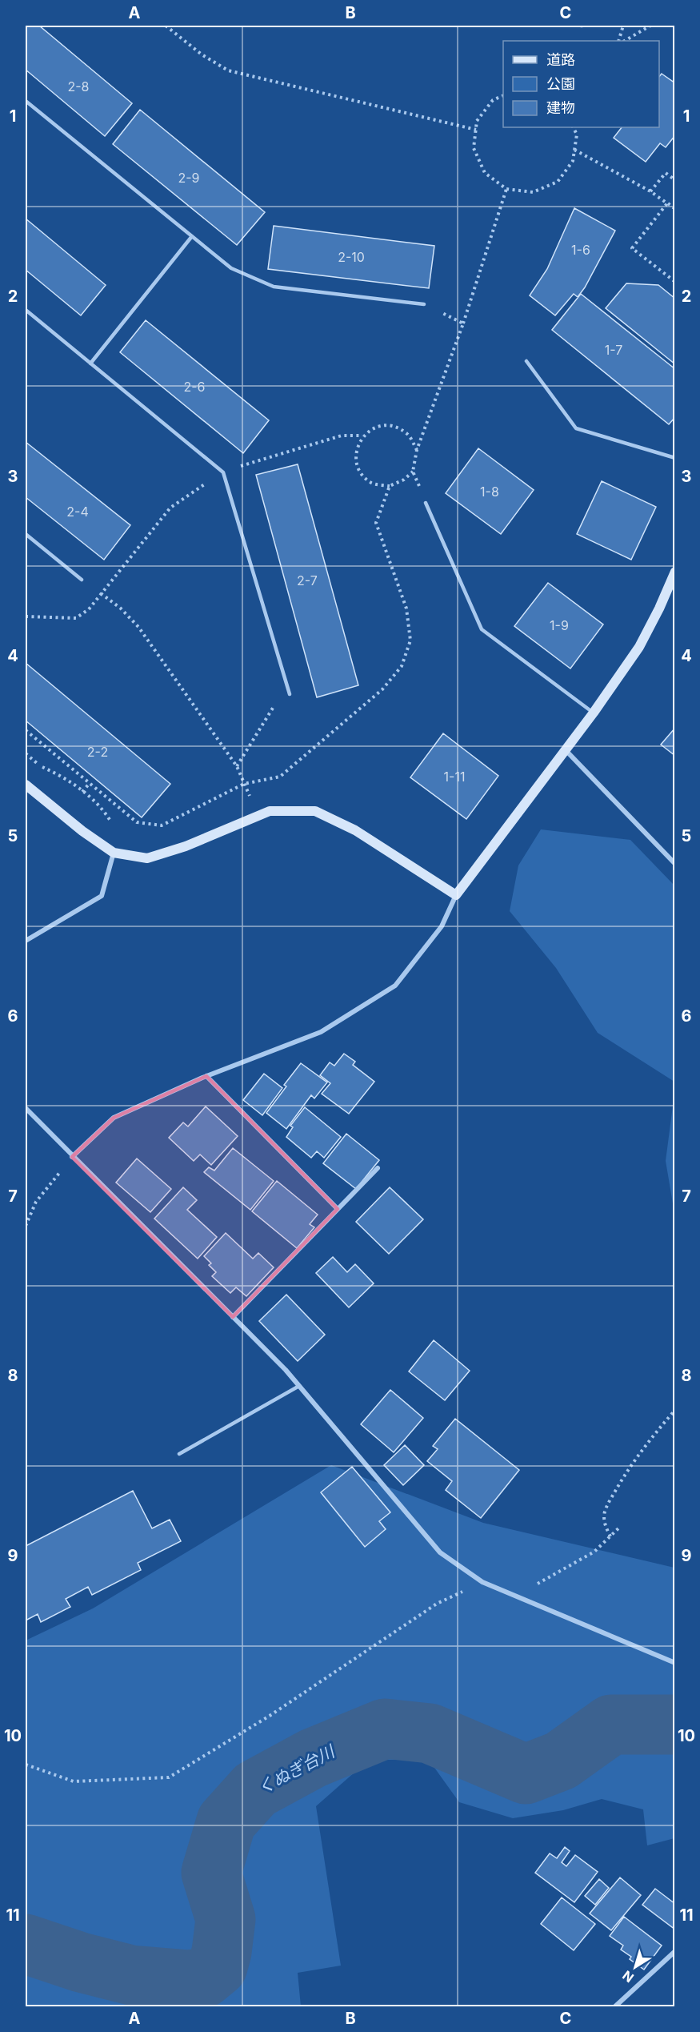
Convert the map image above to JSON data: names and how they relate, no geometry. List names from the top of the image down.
{
  "water": ["くぬぎ台川"],
  "house_numbers": [
    "2-8",
    "2-9",
    "1-6",
    "2-10",
    "1-7",
    "2-6",
    "1-8",
    "2-4",
    "2-7",
    "1-9",
    "2-2",
    "1-11"
  ],
  "legend": ["道路", "公園", "建物"],
  "north": "bottom left",
  "grid": {
    "columns": ["A", "B", "C"],
    "rows": [
      "1",
      "2",
      "3",
      "4",
      "5",
      "6",
      "7",
      "8",
      "9",
      "10",
      "11"
    ]
  }
}
